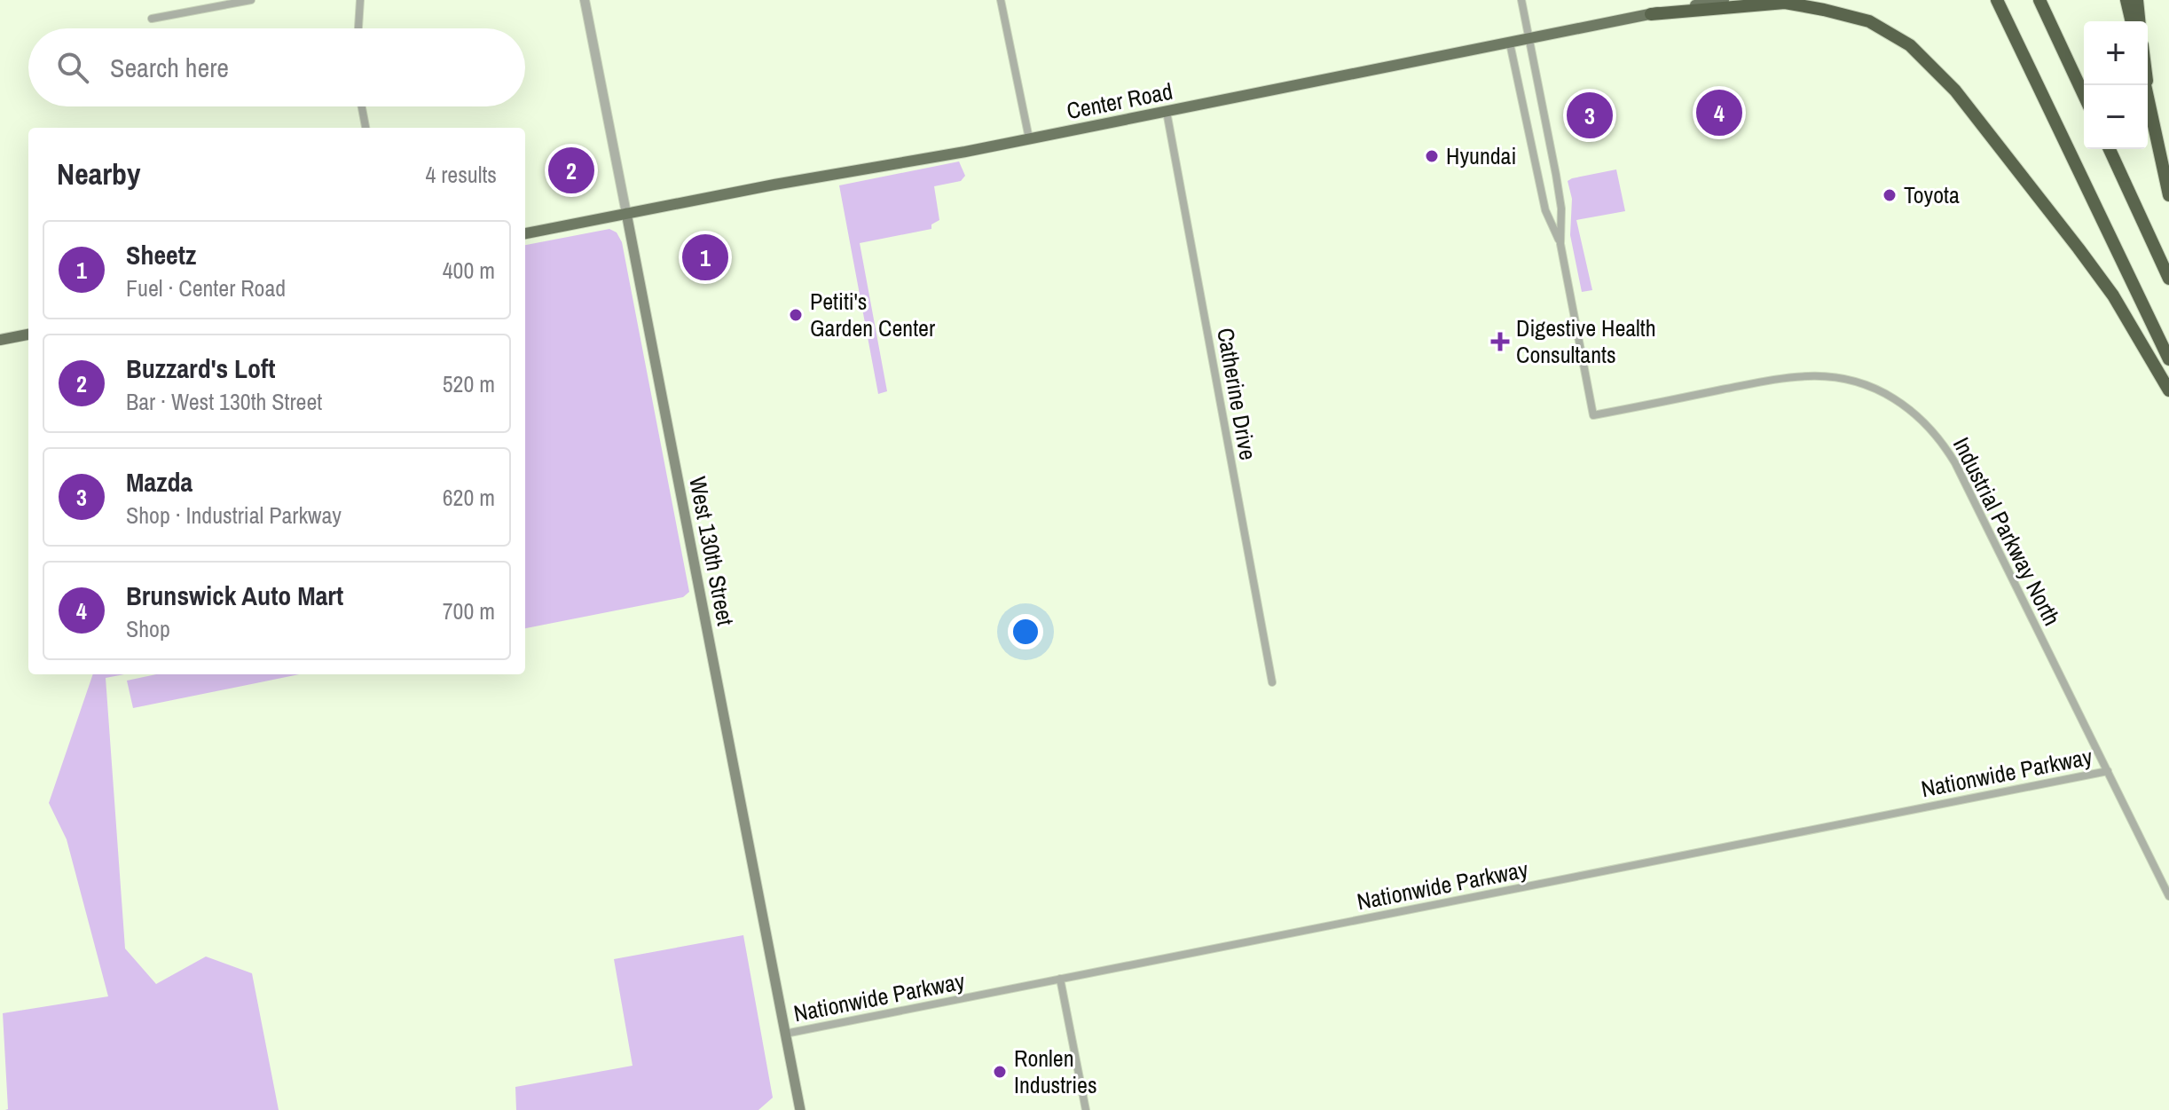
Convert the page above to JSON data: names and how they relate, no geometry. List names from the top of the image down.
{
  "streets": {
    "main road": ["Center Road", "West 130th Street"],
    "street": ["Catherine Drive", "Industrial Parkway North", "Nationwide Parkway"]
  },
  "crossings": [
    ["Center Road", "Catherine Drive"],
    ["Center Road", "West 130th Street"],
    ["Industrial Parkway North", "Nationwide Parkway"],
    ["West 130th Street", "Nationwide Parkway"]
  ],
  "places": {
    "other": [
      "Hyundai",
      "Toyota",
      "Petiti's Garden Center",
      "Ronlen Industries"
    ],
    "health": ["Digestive Health Consultants"]
  },
  "page": {
    "map_buttons": ["+", "−"],
    "search": "Search here",
    "pins": [
      "4",
      "3",
      "2",
      "1"
    ],
    "heading": ["Nearby", "4 results"],
    "list": [
      {
        "mark": "1",
        "name": "Sheetz",
        "note": "Fuel · Center Road",
        "value": "400 m"
      },
      {
        "mark": "2",
        "name": "Buzzard's Loft",
        "note": "Bar · West 130th Street",
        "value": "520 m"
      },
      {
        "mark": "3",
        "name": "Mazda",
        "note": "Shop · Industrial Parkway",
        "value": "620 m"
      },
      {
        "mark": "4",
        "name": "Brunswick Auto Mart",
        "note": "Shop",
        "value": "700 m"
      }
    ]
  }
}
